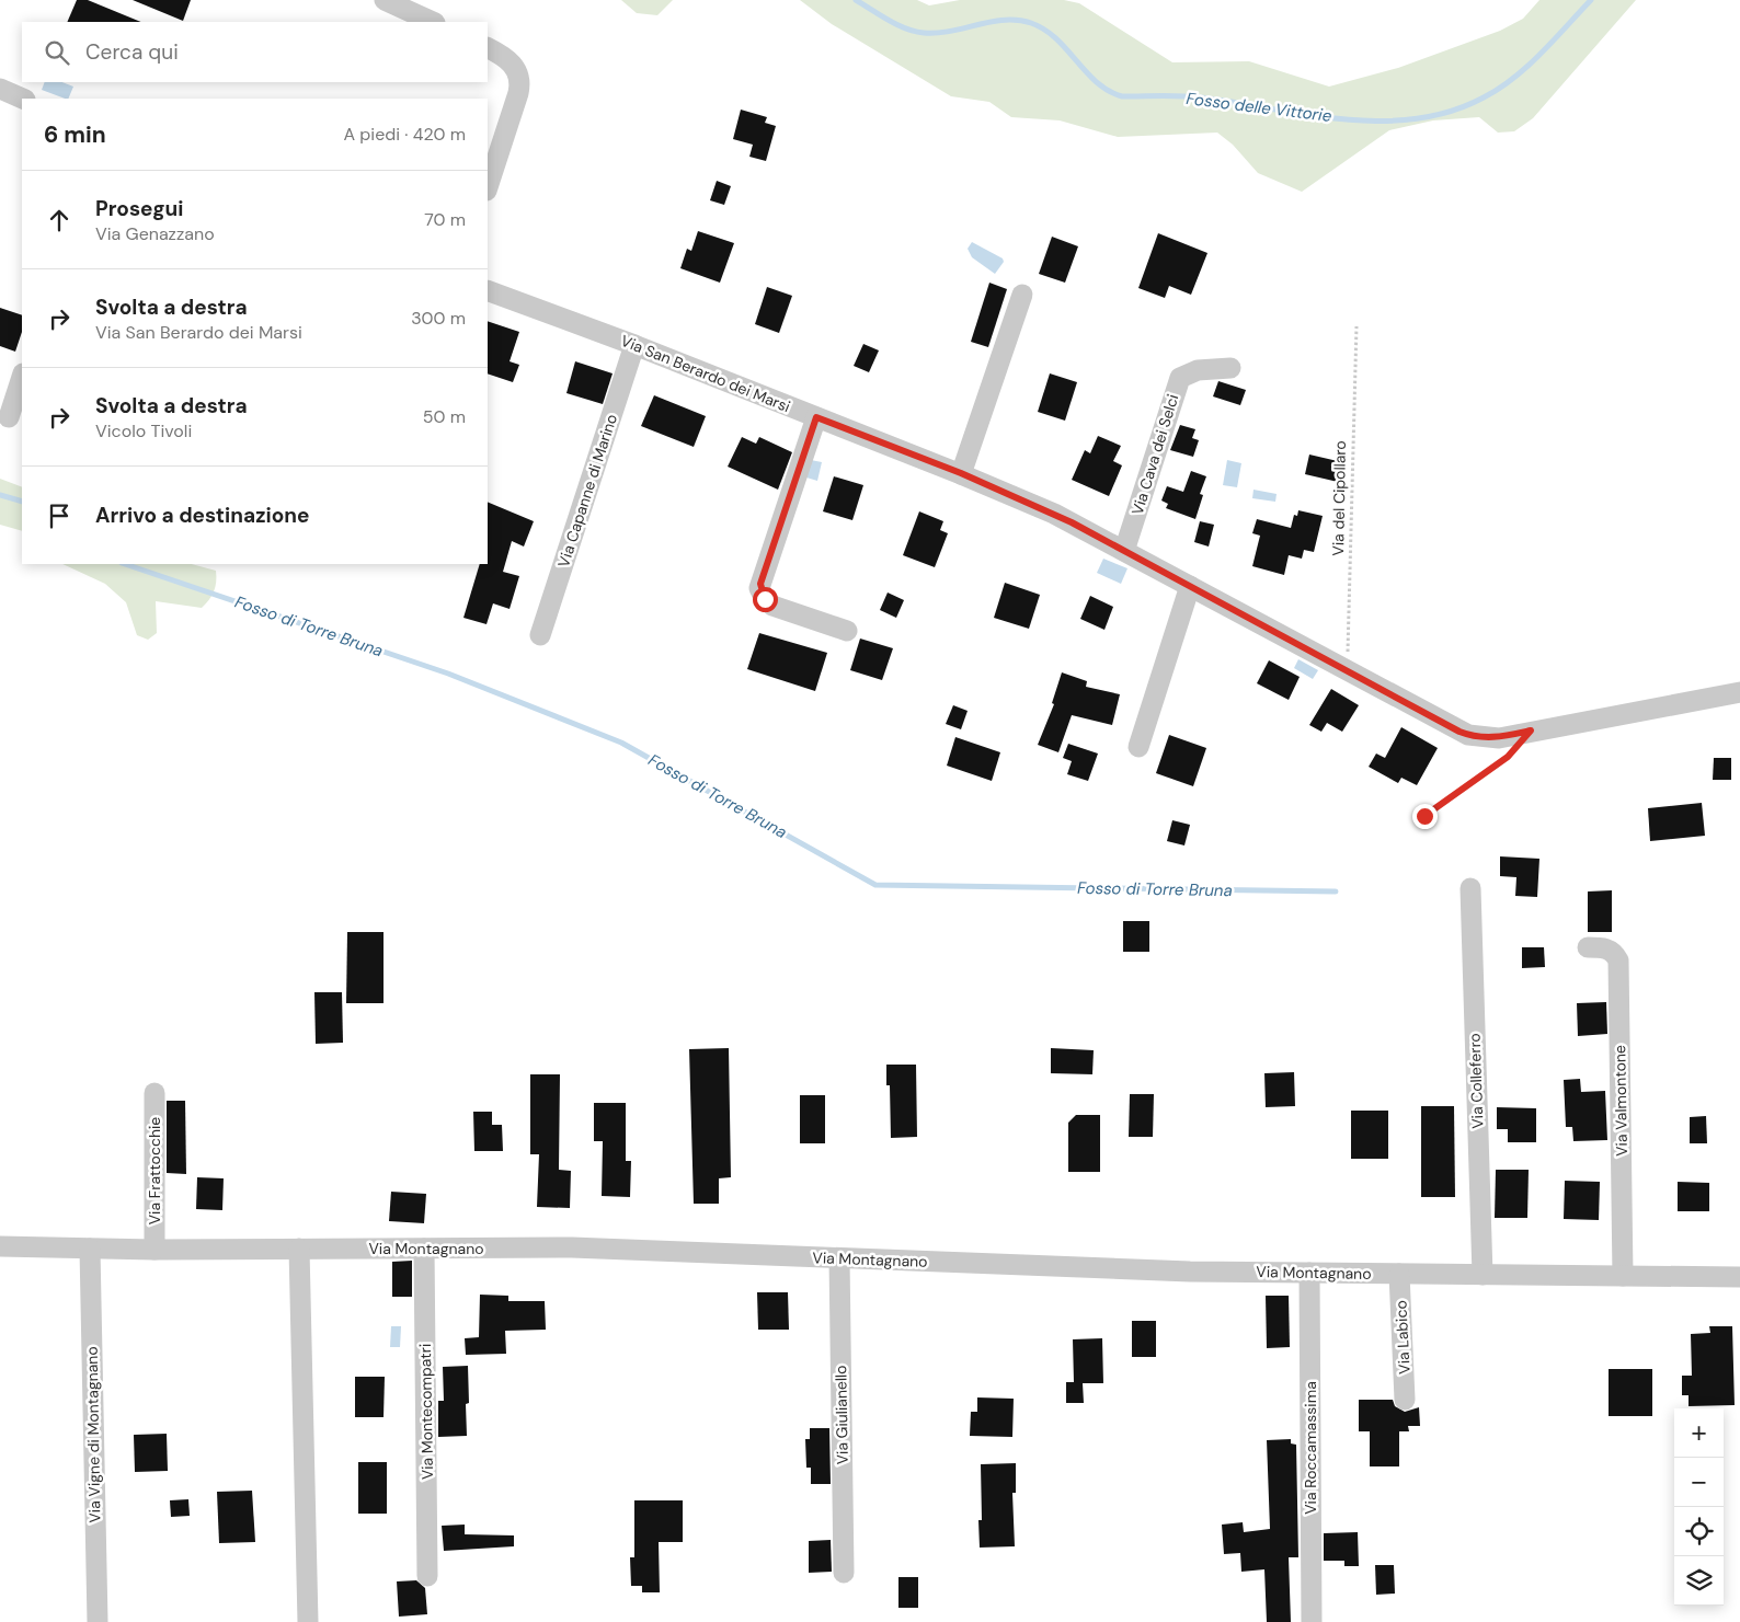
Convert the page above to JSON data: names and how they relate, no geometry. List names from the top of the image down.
{
  "streets": {
    "street": [
      "Via San Berardo dei Marsi",
      "Via Cava dei Selci",
      "Via Capanne di Marino",
      "Via Colleferro",
      "Via Valmontone",
      "Via Frattocchie",
      "Via Montagnano",
      "Via Labico",
      "Via Montecompatri",
      "Via Giulianello",
      "Via Vigne di Montagnano",
      "Via Roccamassima"
    ],
    "path": ["Via del Cipollaro"]
  },
  "crossings": [
    ["Via San Berardo dei Marsi", "Via Cava dei Selci"],
    ["Via San Berardo dei Marsi", "Via Capanne di Marino"],
    ["Via San Berardo dei Marsi", "Via del Cipollaro"],
    ["Via Colleferro", "Via Montagnano"],
    ["Via Valmontone", "Via Montagnano"],
    ["Via Frattocchie", "Via Montagnano"],
    ["Via Montagnano", "Via Labico"],
    ["Via Montagnano", "Via Montecompatri"],
    ["Via Montagnano", "Via Giulianello"],
    ["Via Montagnano", "Via Vigne di Montagnano"],
    ["Via Montagnano", "Via Roccamassima"]
  ],
  "water": ["Fosso delle Vittorie", "Fosso di Torre Bruna"],
  "page": {
    "search": "Cerca qui",
    "heading": ["6 min", "A piedi · 420 m"],
    "list": [
      ["Prosegui", "Via Genazzano", "70 m"],
      ["Svolta a destra", "Via San Berardo dei Marsi", "300 m"],
      ["Svolta a destra", "Vicolo Tivoli", "50 m"],
      "Arrivo a destinazione"
    ],
    "map_buttons": ["+", "−"]
  }
}
